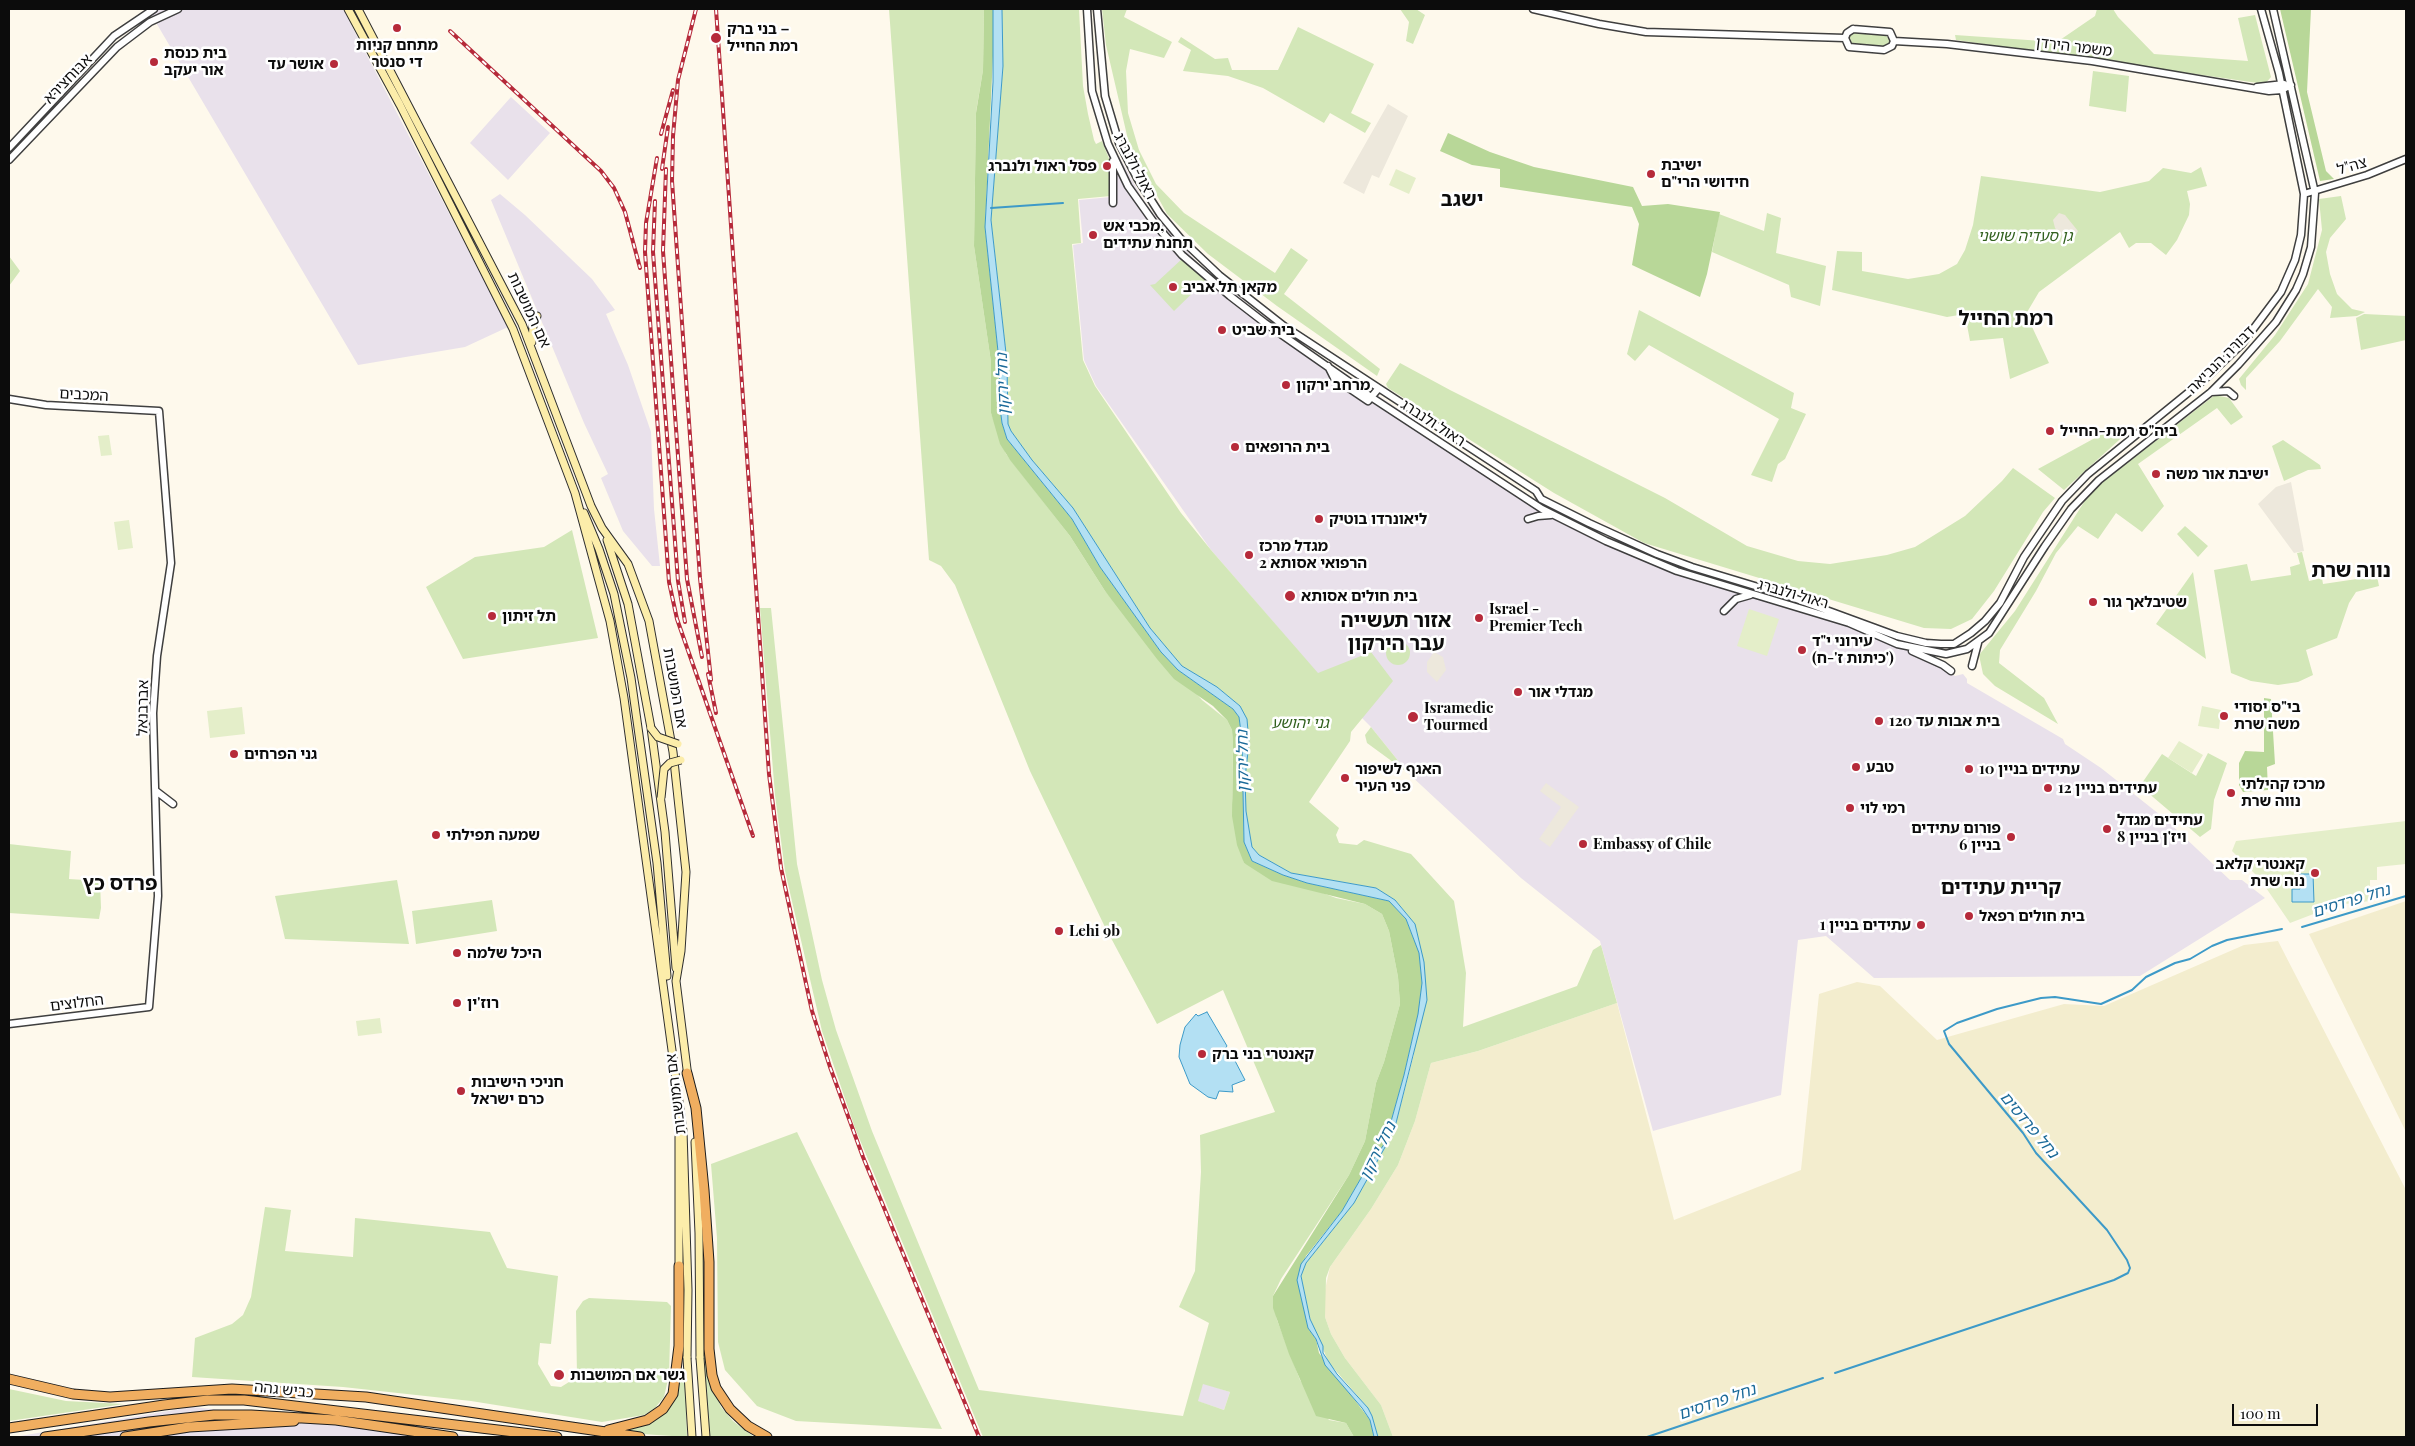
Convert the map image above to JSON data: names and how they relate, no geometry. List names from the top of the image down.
{
  "streets": {
    "highway": ["כביש גהה"],
    "main road": ["אם המושבות"],
    "street": [
      "משמר הירדן",
      "אבוחצירא",
      "ראול ולנברג",
      "צה\"ל",
      "דבורה הנביאה",
      "המכבים",
      "אברבנאל",
      "החלוצים"
    ]
  },
  "crossings": [
    ["משמר הירדן", "דבורה הנביאה"],
    ["ראול ולנברג", "דבורה הנביאה"],
    ["צה\"ל", "דבורה הנביאה"],
    ["המכבים", "אברבנאל"],
    ["אברבנאל", "החלוצים"]
  ],
  "districts": [
    "ישגב",
    "רמת החייל",
    "נווה שרת",
    "אזור תעשייה עבר הירקון",
    "פרדס כץ",
    "קריית עתידים"
  ],
  "water": ["נחל ירקון", "נחל פרדסים"],
  "parks": ["גן סעדיה שושני", "גני יהושע"],
  "places": [
    "מתחם קניות די סנטר",
    "בני ברק – רמת החייל",
    "בית כנסת אור יעקב",
    "אושר עד",
    "פסל ראול ולנברג",
    "ישיבת חידושי הרי\"ם",
    "מכבי אש, תחנת עתידים",
    "מקאן תל אביב",
    "בית שביט",
    "מרחב ירקון",
    "ביה\"ס רמת-החייל",
    "בית הרופאים",
    "ישיבת אור משה",
    "ליאונרדו בוטיק",
    "מגדל מרכז הרפואי אסותא 2",
    "בית חולים אסותא",
    "שטיבלאך גור",
    "תל זיתון",
    "Israel - Premier Tech",
    "עירוני י\"ד (כיתות ז'-ח')",
    "מגדלי אור",
    "בי\"ס יסודי משה שרת",
    "Isramedic Tourmed",
    "בית אבות עד 120",
    "גני הפרחים",
    "טבע",
    "עתידים בניין 10",
    "האגף לשיפור פני העיר",
    "עתידים בניין 12",
    "מרכז קהילתי נווה שרת",
    "רמי לוי",
    "עתידים מגדל ויז'ן בניין 8",
    "שמעה תפילתי",
    "פורום עתידים בניין 6",
    "Embassy of Chile",
    "קאנטרי קלאב נוה שרת",
    "בית חולים רפאל",
    "עתידים בניין 1",
    "Lehi 9b",
    "היכל שלמה",
    "רוז'ין",
    "קאנטרי בני ברק",
    "חניכי הישיבות כרם ישראל",
    "גשר אם המושבות"
  ],
  "scale_bar": "100 m"
}
